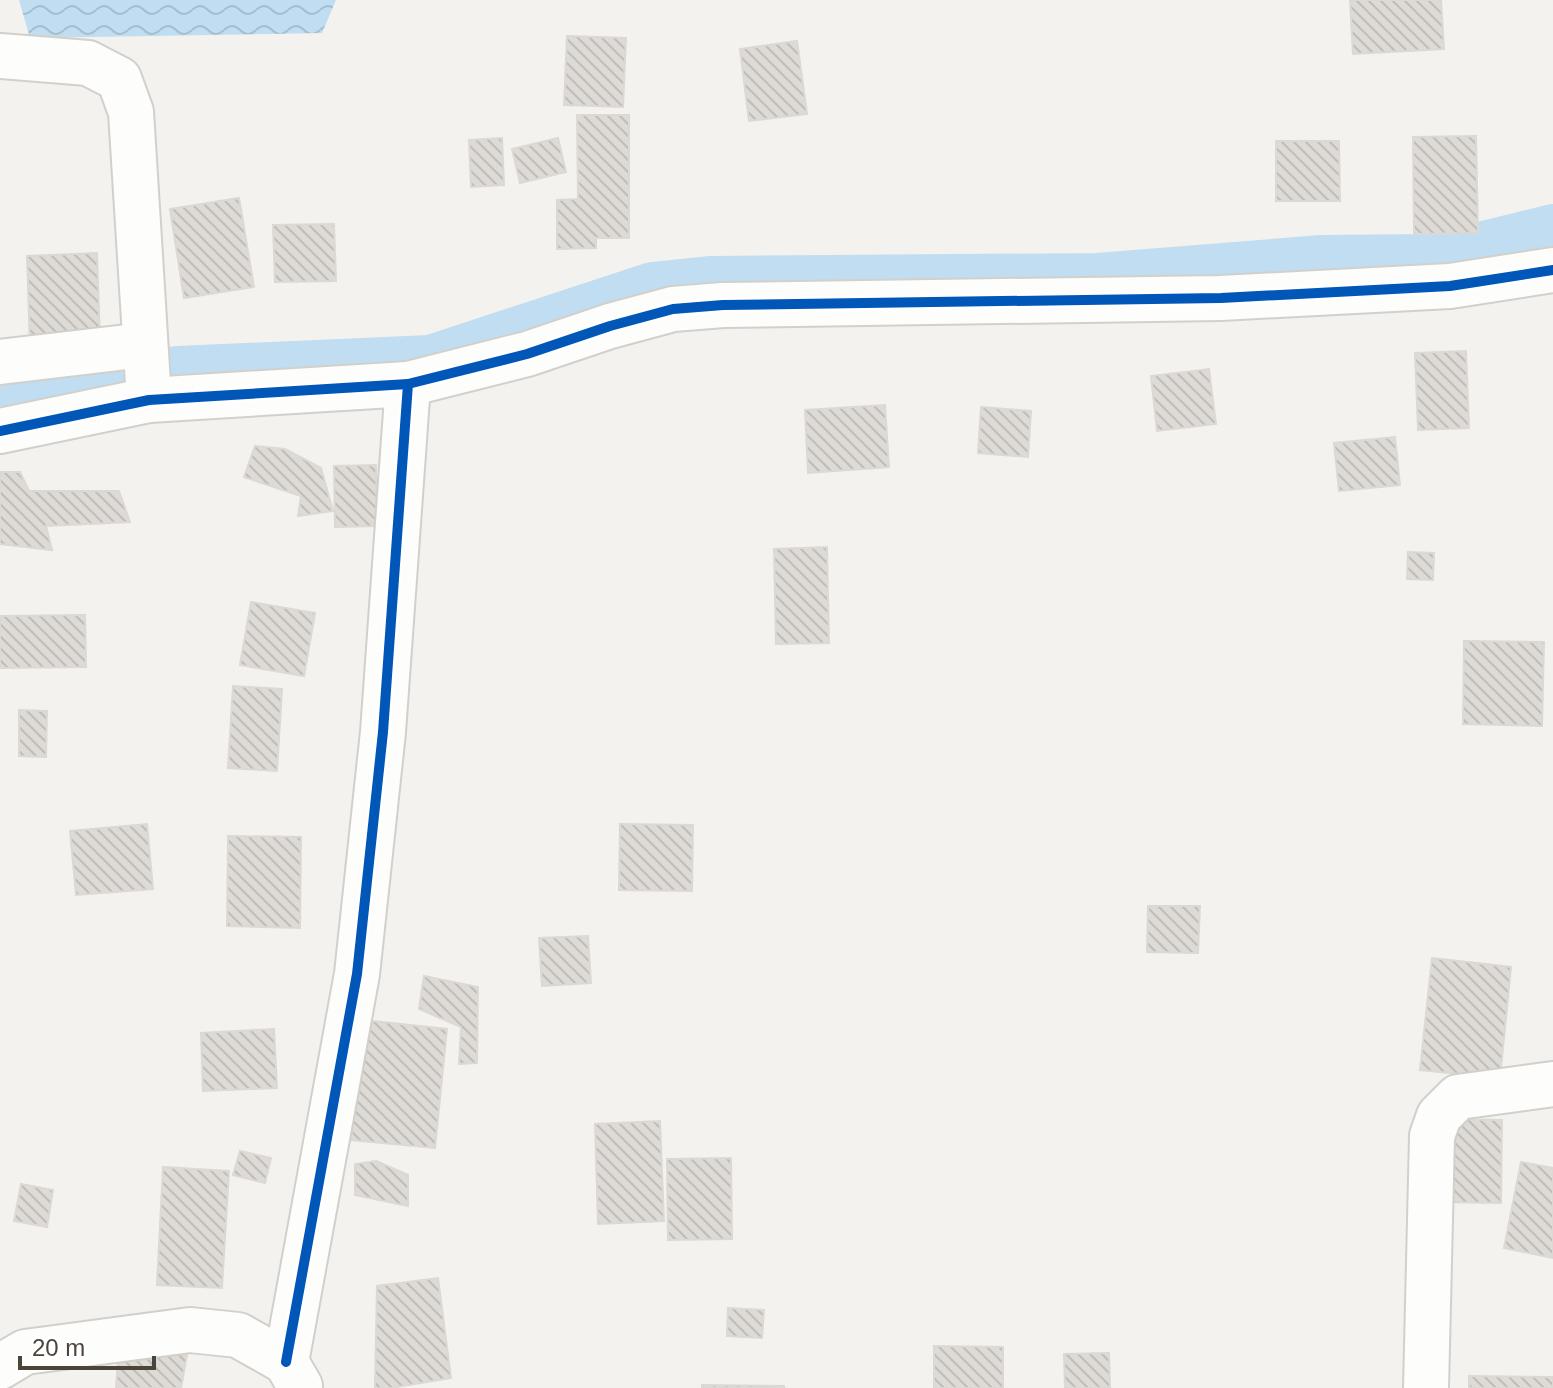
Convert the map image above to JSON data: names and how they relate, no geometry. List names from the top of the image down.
{
  "scale_bar": "20 m"
}
